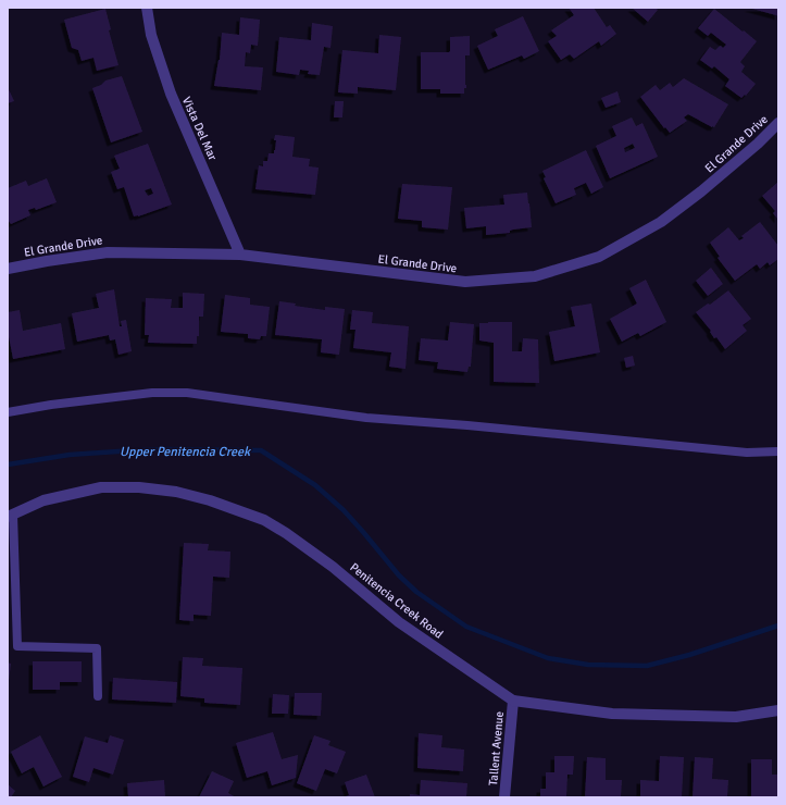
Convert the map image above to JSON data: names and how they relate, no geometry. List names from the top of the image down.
{
  "streets": {
    "street": [
      "Vista Del Mar",
      "El Grande Drive",
      "Penitencia Creek Road",
      "Tallent Avenue"
    ]
  },
  "crossings": [
    ["Vista Del Mar", "El Grande Drive"],
    ["Penitencia Creek Road", "Tallent Avenue"]
  ],
  "water": ["Upper Penitencia Creek"]
}
